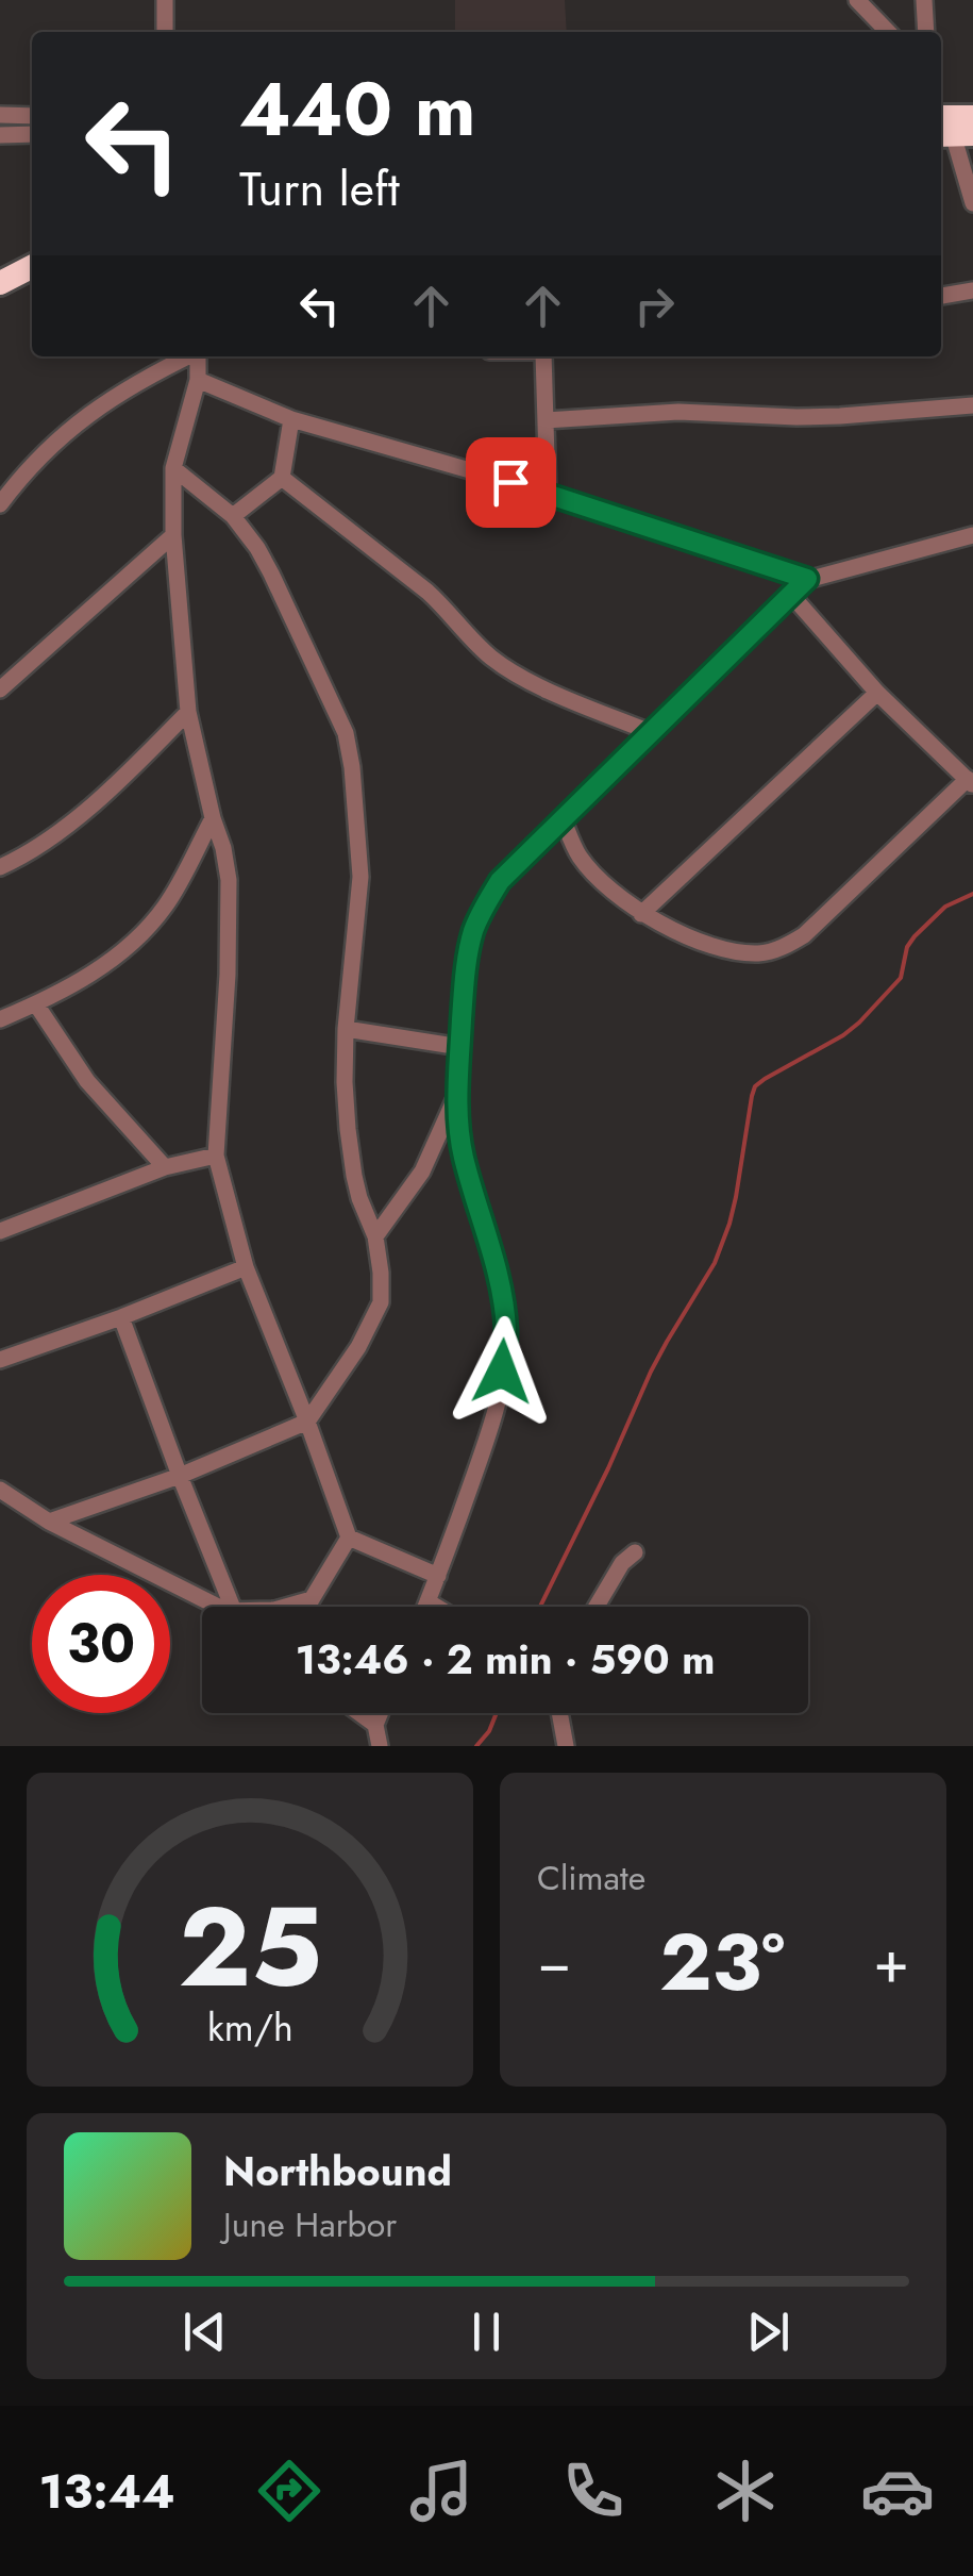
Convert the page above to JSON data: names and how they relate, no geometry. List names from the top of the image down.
{
  "page": {
    "turn": ["440 m", "Turn left"],
    "limit": "30",
    "trip": "13:46 · 2 min · 590 m",
    "tile": "Climate",
    "heat": ["−", "23°", "+"],
    "song": ["Northbound", "June Harbor"],
    "tabs": "13:44",
    "gauge": ["25", "km/h"]
  }
}
